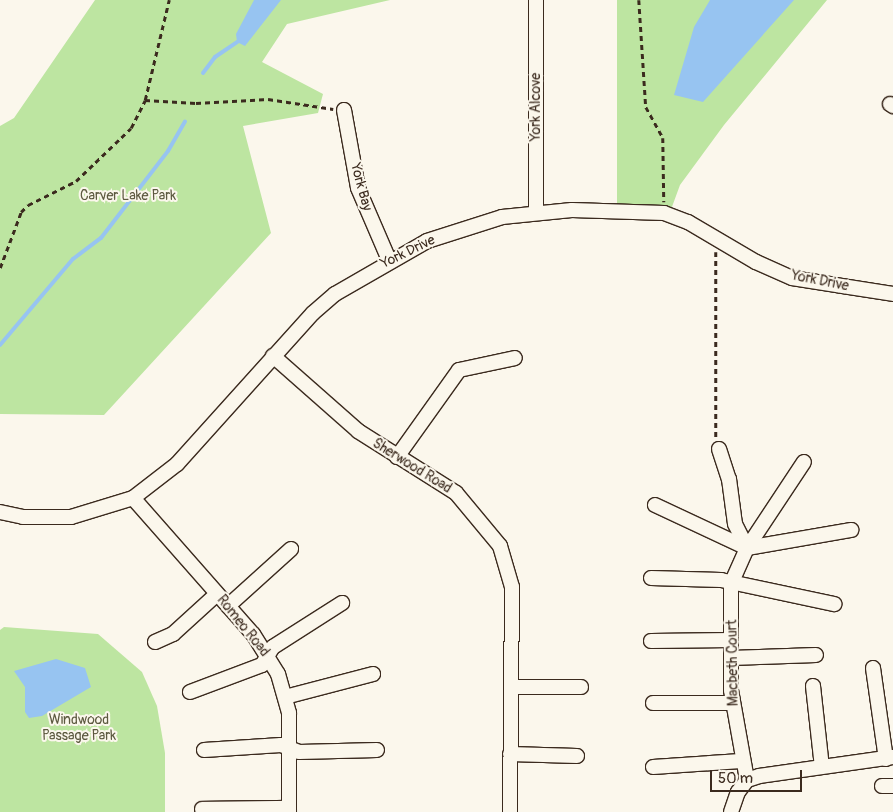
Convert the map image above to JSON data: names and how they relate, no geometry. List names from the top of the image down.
{
  "streets": {
    "street": [
      "York Alcove",
      "York Bay",
      "York Drive",
      "Sherwood Road",
      "Romeo Road",
      "Macbeth Court"
    ]
  },
  "crossings": [
    ["York Alcove", "York Drive"],
    ["York Bay", "York Drive"],
    ["York Drive", "Sherwood Road"],
    ["York Drive", "Romeo Road"]
  ],
  "parks": ["Carver Lake Park", "Windwood Passage Park"],
  "scale_bar": "50 m"
}
